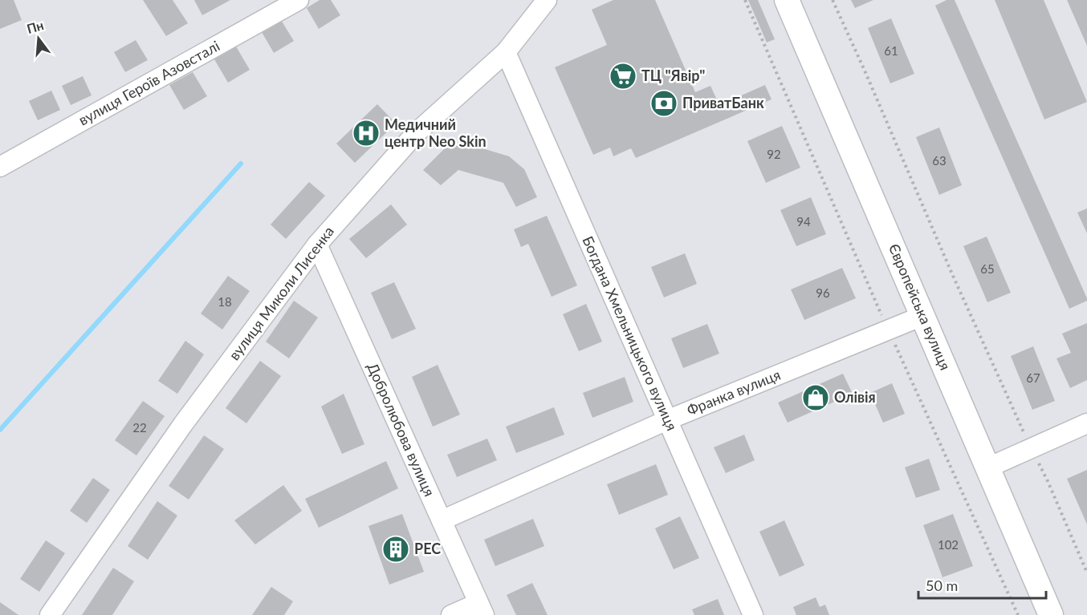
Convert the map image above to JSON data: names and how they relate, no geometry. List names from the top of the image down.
{
  "streets": {
    "street": [
      "вулиця Героїв Азовсталі",
      "вулиця Миколи Лисенка",
      "Європейська вулиця",
      "Богдана Хмельницького вулиця",
      "Франка вулиця",
      "Добролюбова вулиця"
    ]
  },
  "crossings": [
    ["вулиця Миколи Лисенка", "Богдана Хмельницького вулиця"],
    ["вулиця Миколи Лисенка", "Добролюбова вулиця"],
    ["Європейська вулиця", "Франка вулиця"],
    ["Богдана Хмельницького вулиця", "Франка вулиця"],
    ["Франка вулиця", "Добролюбова вулиця"]
  ],
  "places": {
    "supermarket": ["ТЦ \"Явір\""],
    "bank": ["ПриватБанк"],
    "hospital": ["Медичний центр Neo Skin"],
    "shop": ["Олівія"],
    "building": ["РЕС"]
  },
  "house_numbers": [
    "61",
    "92",
    "63",
    "94",
    "65",
    "96",
    "18",
    "67",
    "22",
    "102"
  ],
  "scale_bar": "50 m",
  "north": "top"
}
